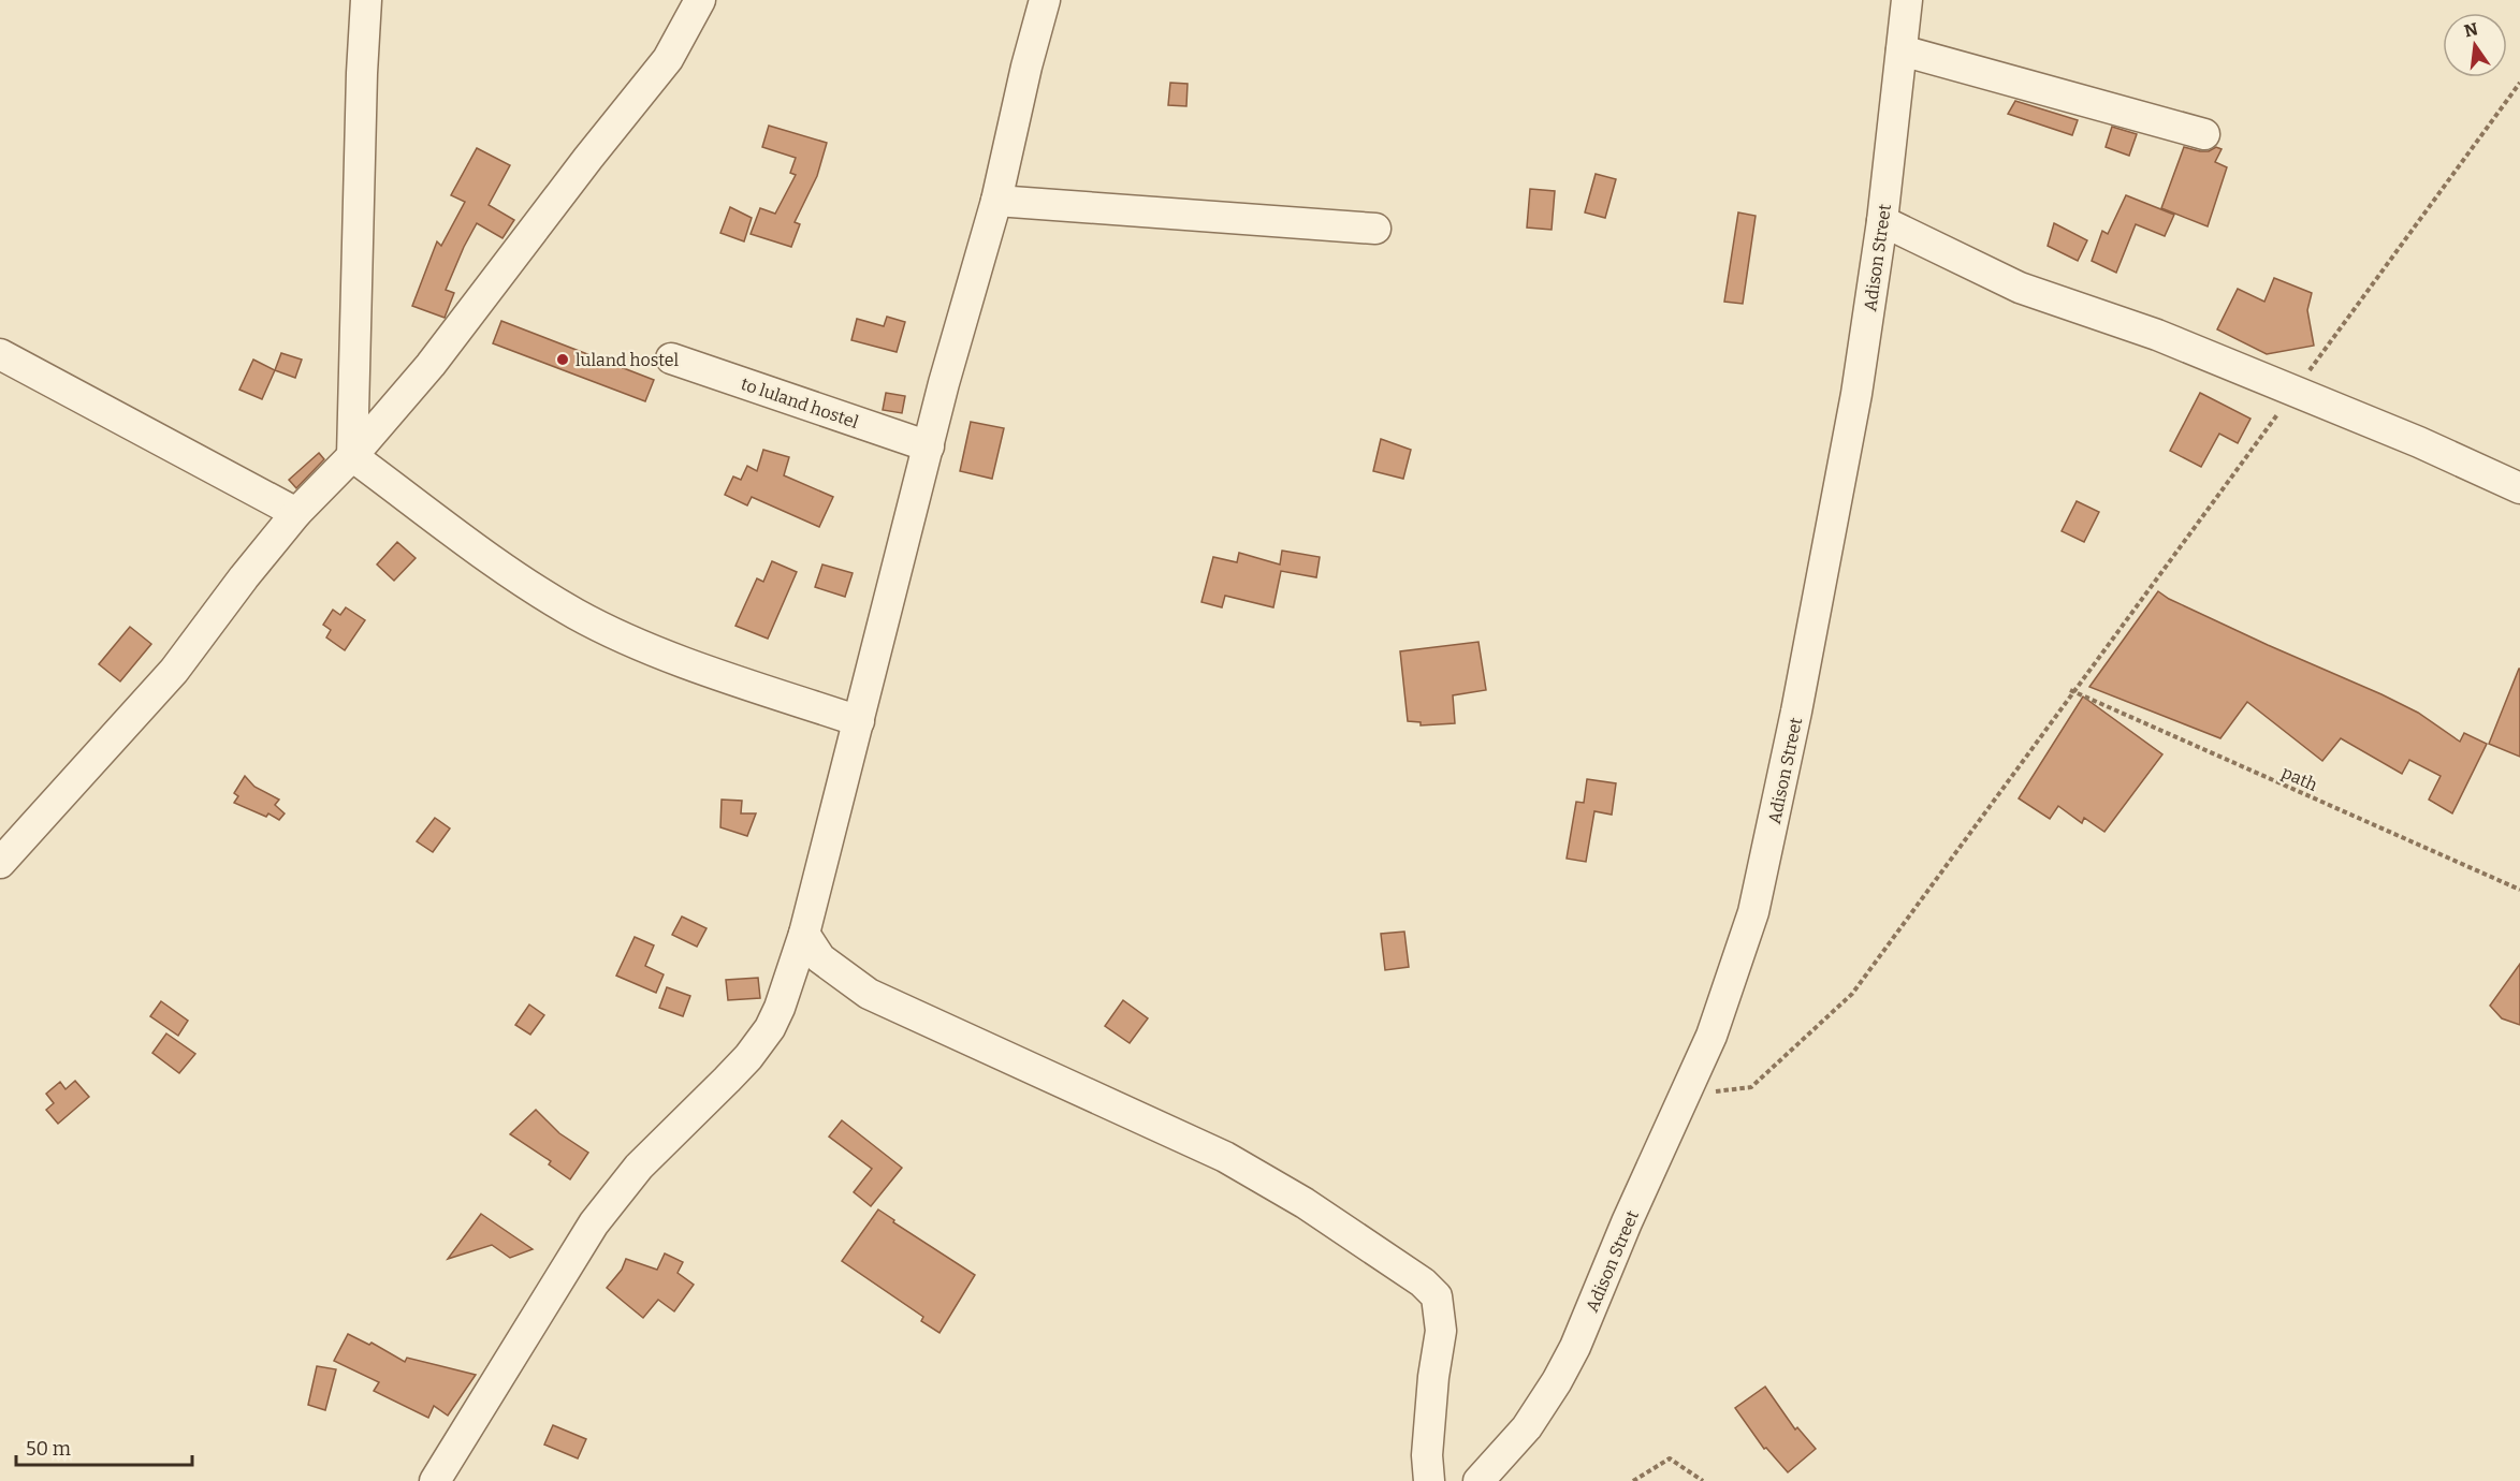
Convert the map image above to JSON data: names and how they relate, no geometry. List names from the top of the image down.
{
  "streets": {
    "street": ["Adison Street", "to luland hostel"],
    "path": ["path"]
  },
  "places": ["luland hostel"],
  "scale_bar": "50 m",
  "north": "top"
}
